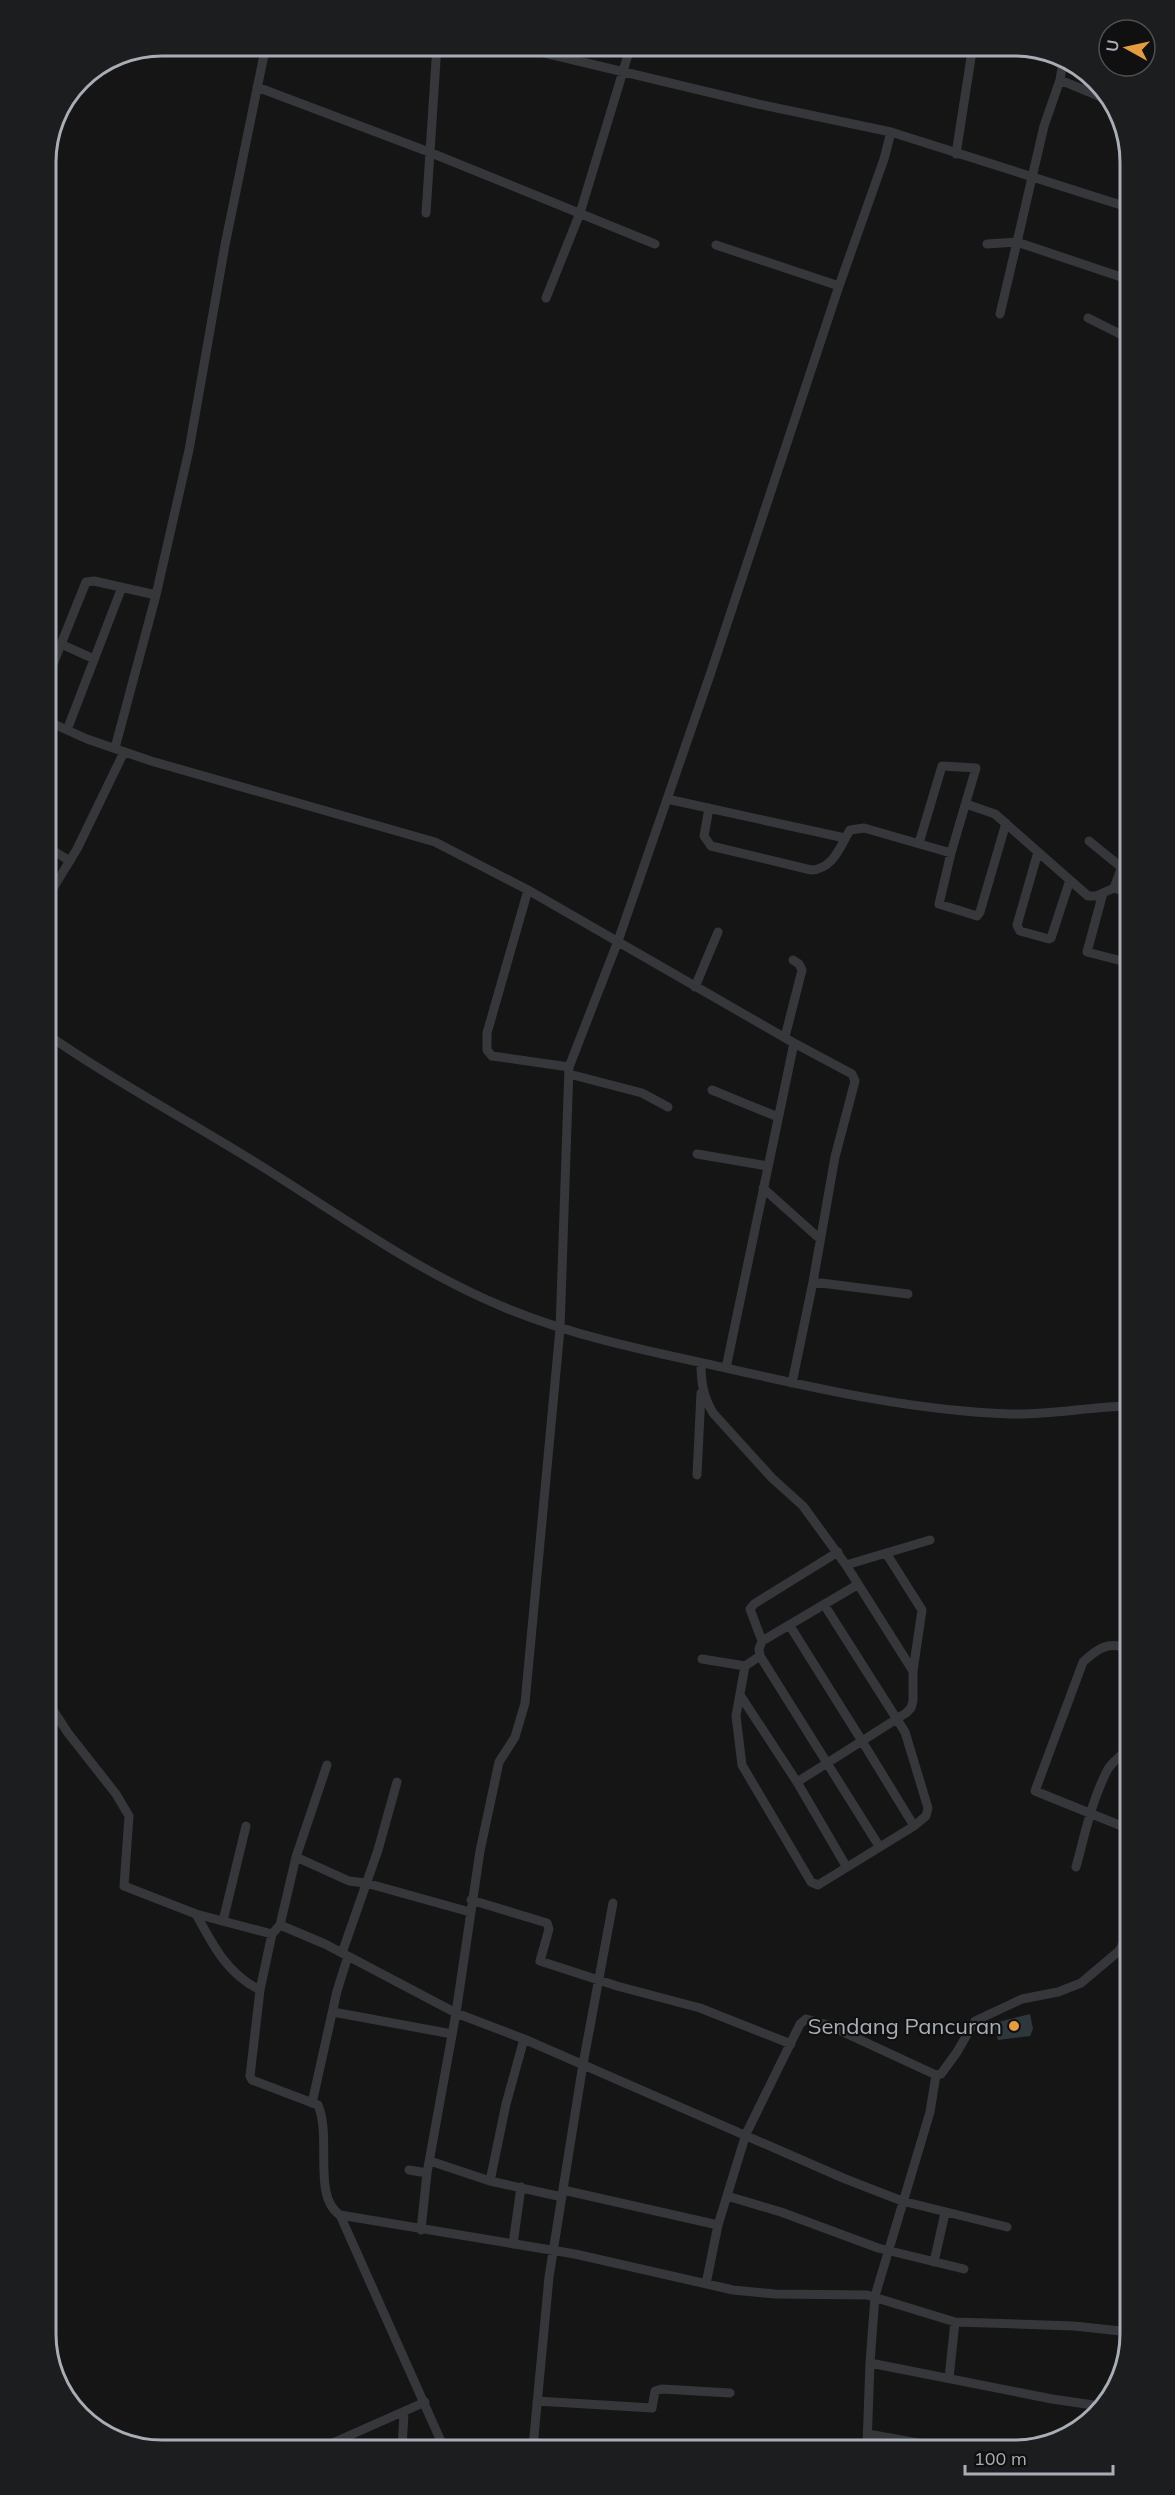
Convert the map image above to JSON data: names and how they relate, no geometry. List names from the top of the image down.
{
  "places": ["Sendang Pancuran"],
  "scale_bar": "100 m",
  "north": "left"
}
